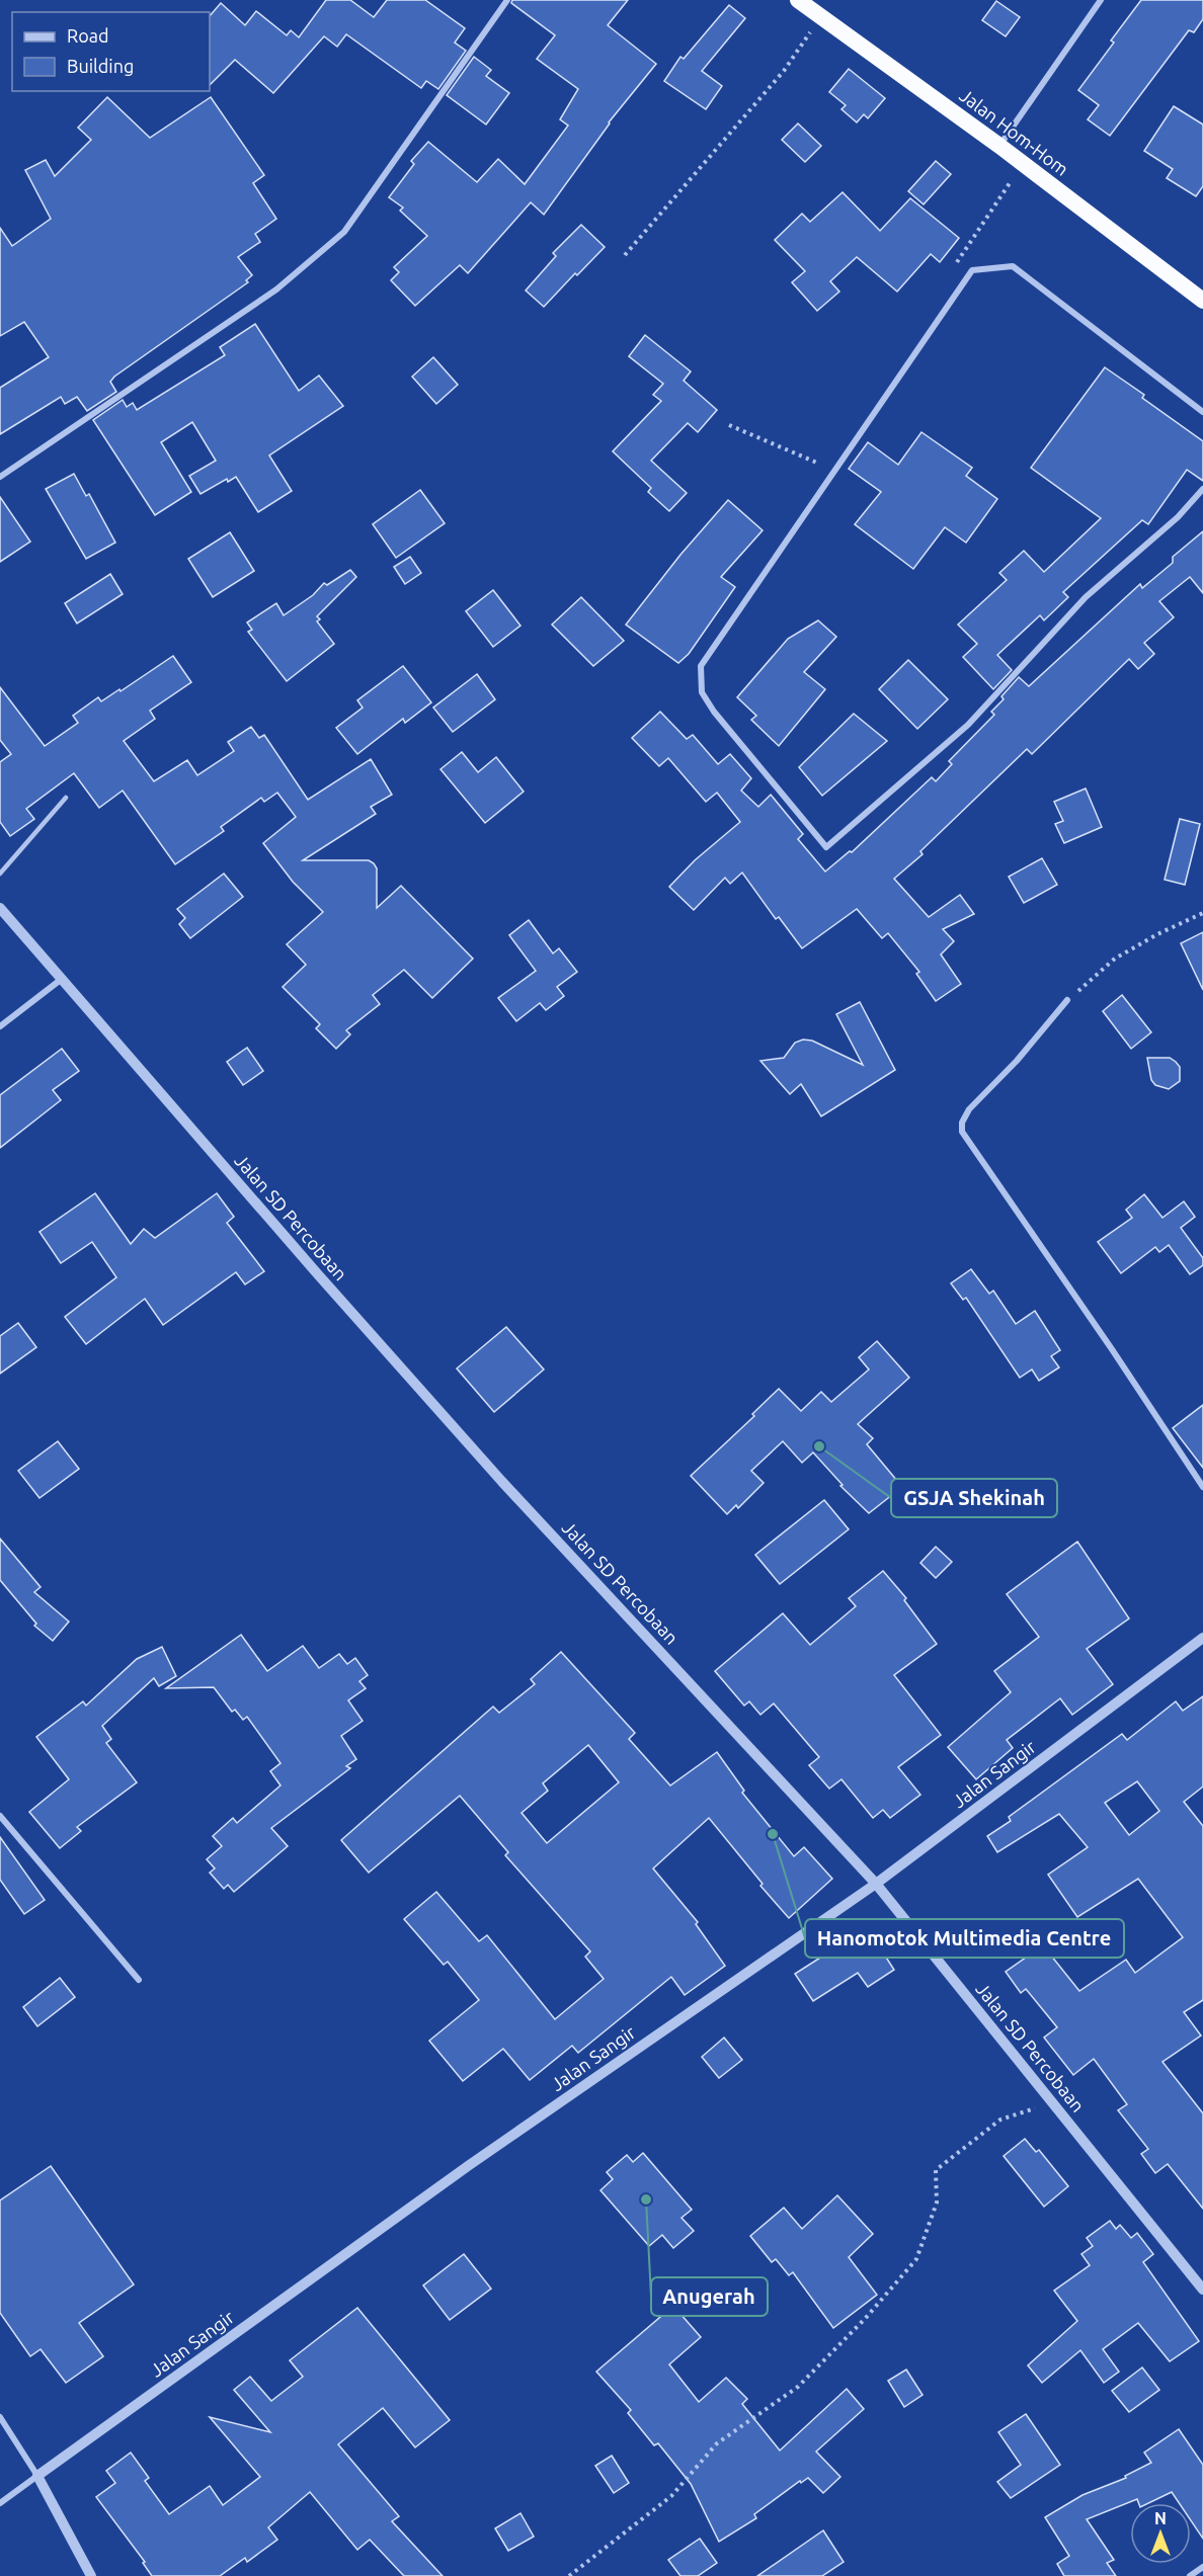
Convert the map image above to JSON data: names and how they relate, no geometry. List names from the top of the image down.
{
  "streets": {
    "highway": ["Jalan Hom-Hom"],
    "street": ["Jalan SD Percobaan", "Jalan Sangir"]
  },
  "crossings": [
    ["Jalan SD Percobaan", "Jalan Sangir"]
  ],
  "places": ["GSJA Shekinah", "Hanomotok Multimedia Centre", "Anugerah"],
  "legend": ["Road", "Building"],
  "north": "top"
}
